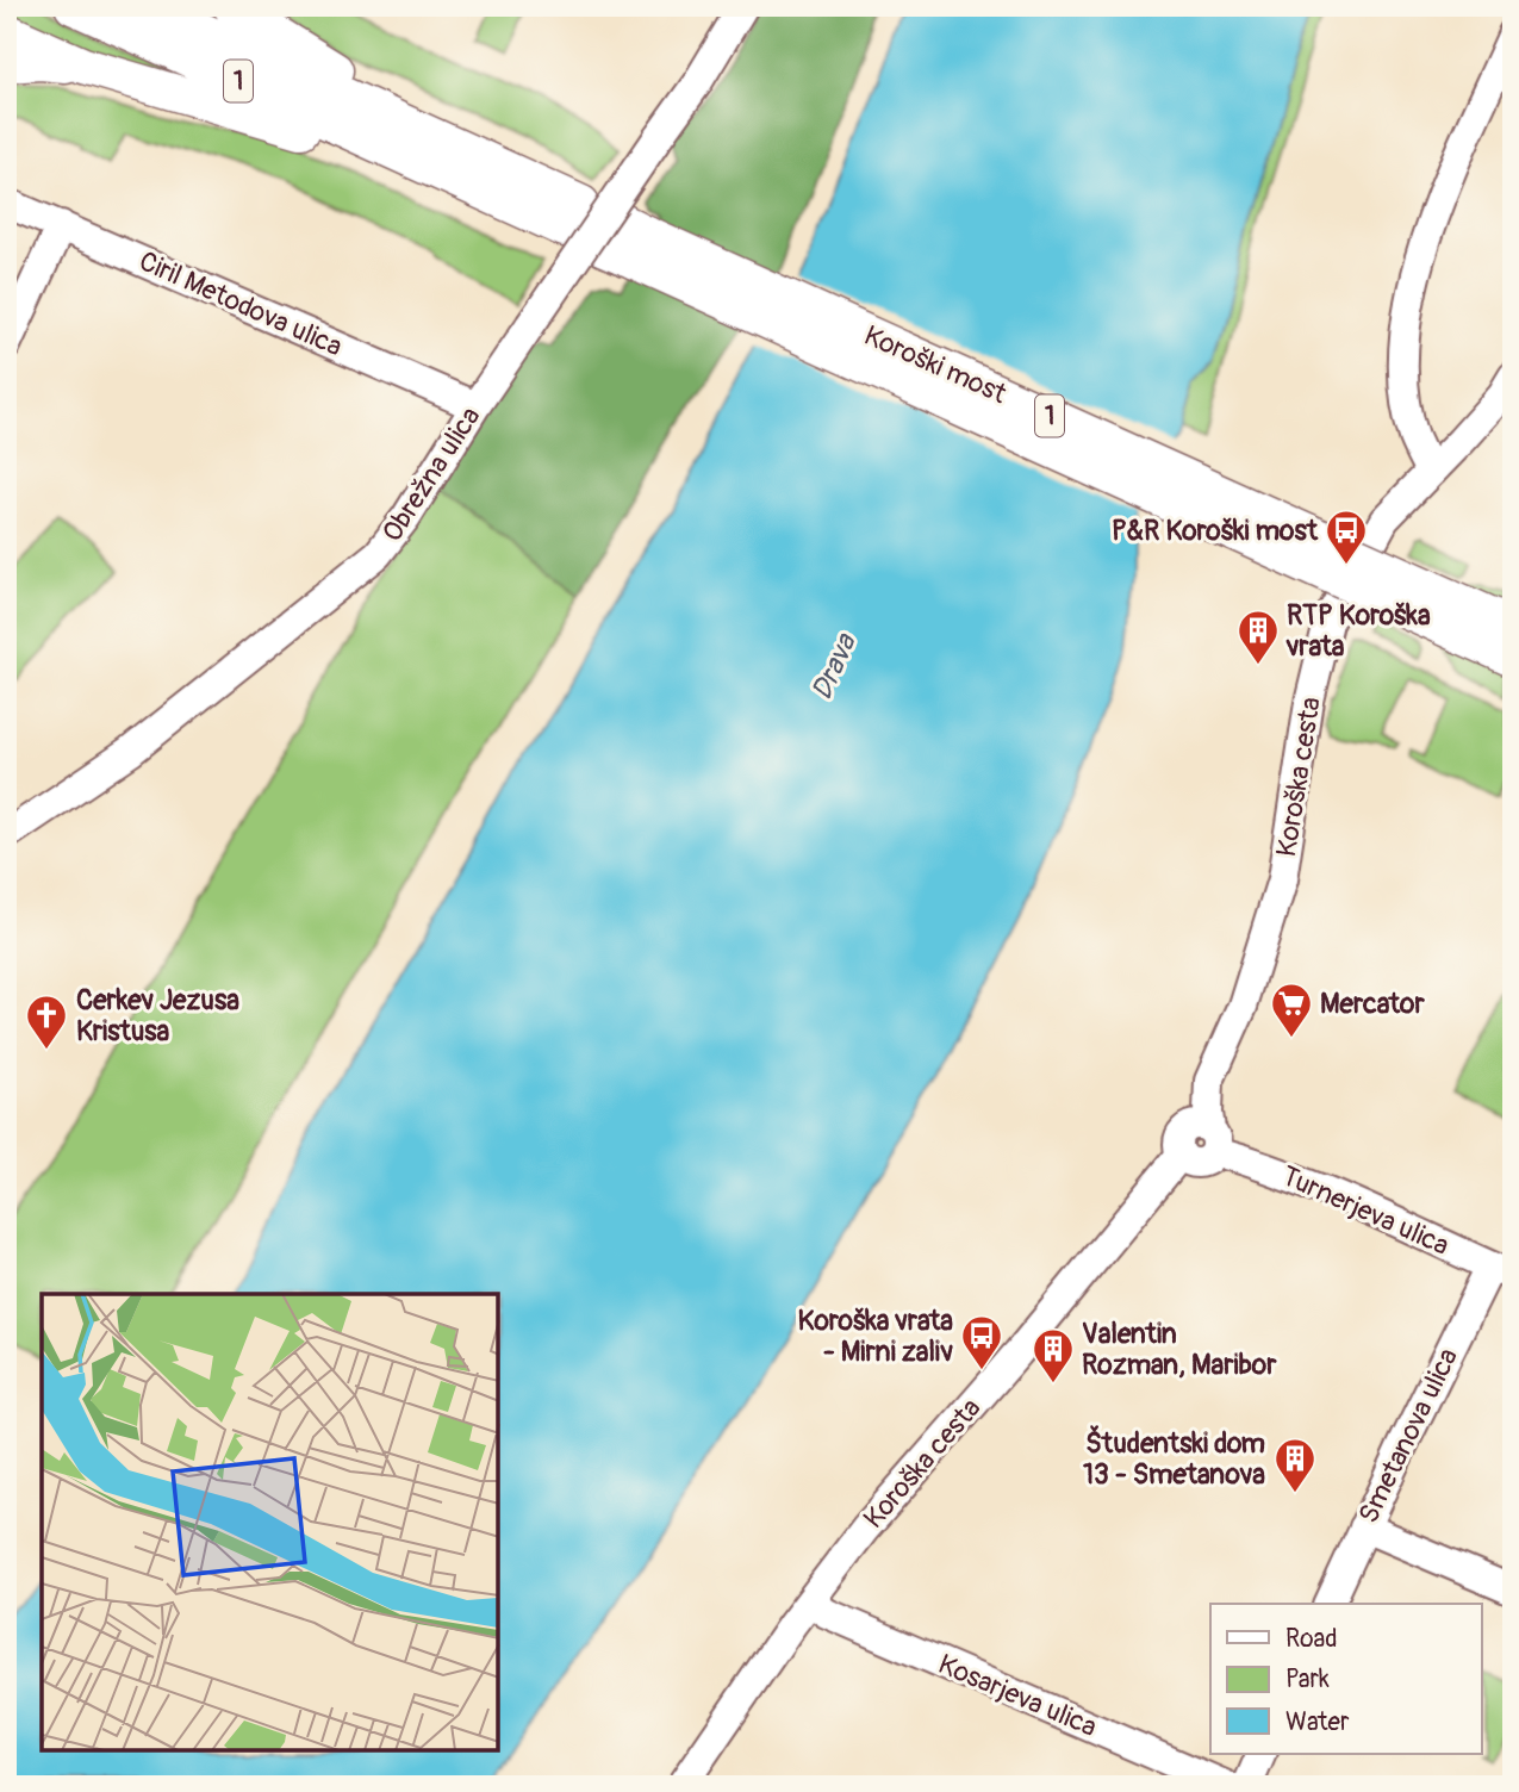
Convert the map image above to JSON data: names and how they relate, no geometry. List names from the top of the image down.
{
  "streets": {
    "main road": ["1", "Koroški most"],
    "street": [
      "Ciril Metodova ulica",
      "Obrežna ulica",
      "Koroška cesta",
      "Turnerjeva ulica",
      "Smetanova ulica",
      "Kosarjeva ulica"
    ]
  },
  "crossings": [
    ["1", "Koroški most"],
    ["Ciril Metodova ulica", "Obrežna ulica"],
    ["Koroška cesta", "Turnerjeva ulica"],
    ["Koroška cesta", "Kosarjeva ulica"],
    ["Turnerjeva ulica", "Smetanova ulica"]
  ],
  "water": ["Drava"],
  "places": {
    "bus stop": ["P&R Koroški most", "Koroška vrata - Mirni zaliv"],
    "building": ["RTP Koroška vrata", "Valentin Rozman, Maribor", "Študentski dom 13 - Smetanova"],
    "supermarket": ["Mercator"],
    "church": ["Cerkev Jezusa Kristusa"]
  },
  "legend": ["Road", "Park", "Water"]
}
